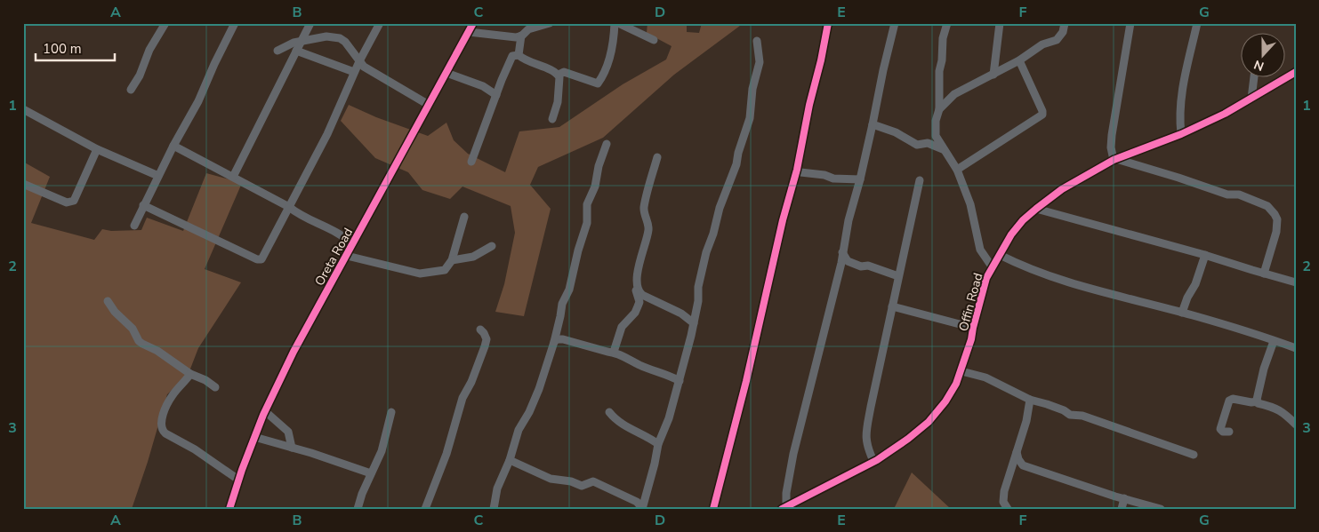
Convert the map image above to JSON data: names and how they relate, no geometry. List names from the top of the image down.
{
  "streets": {
    "street": ["Oreta Road", "Offin Road"]
  },
  "scale_bar": "100 m",
  "north": "bottom",
  "grid": {
    "columns": [
      "A",
      "B",
      "C",
      "D",
      "E",
      "F",
      "G"
    ],
    "rows": ["1", "2", "3"]
  }
}
